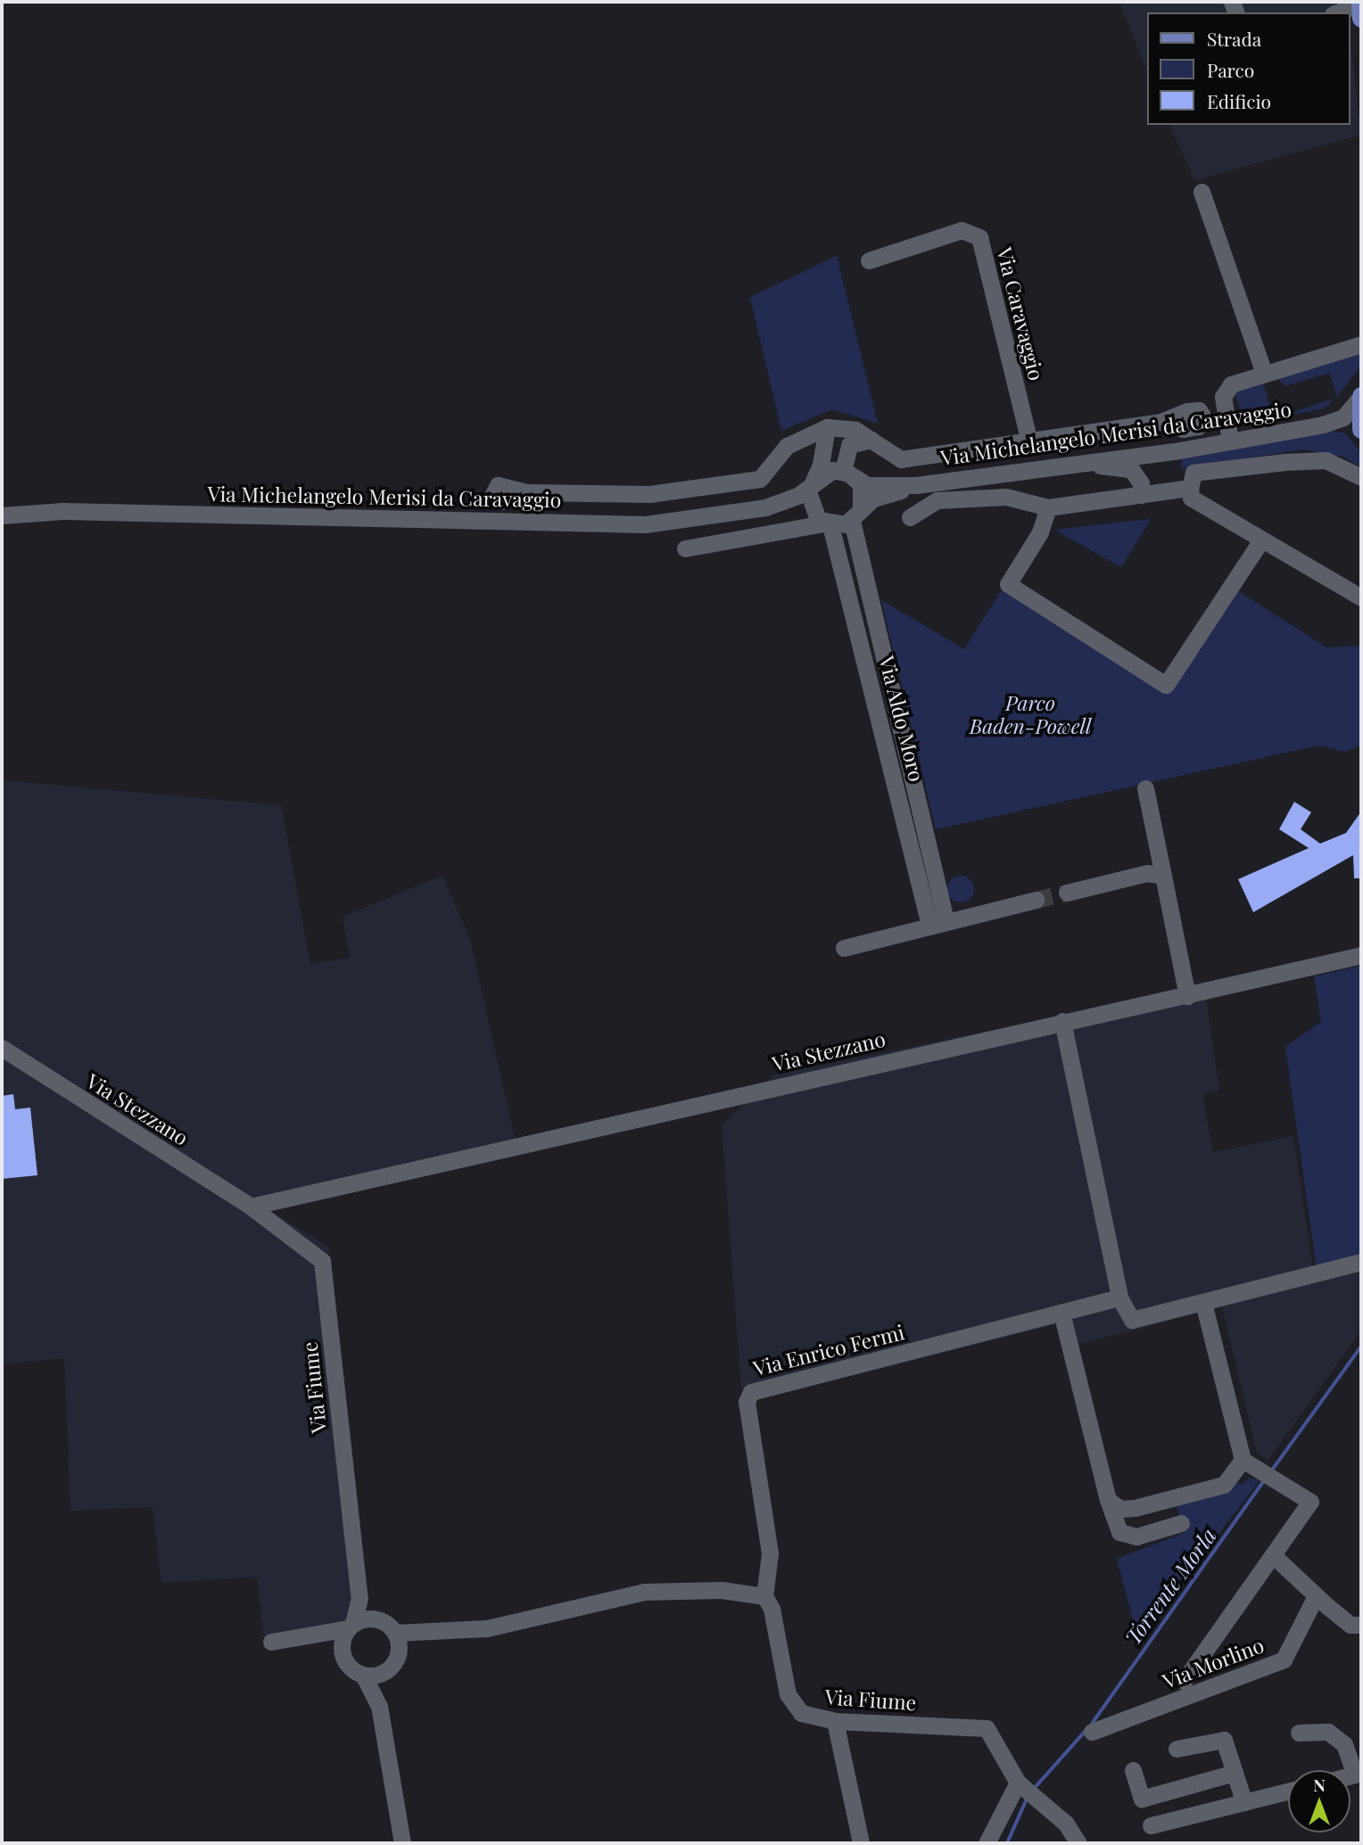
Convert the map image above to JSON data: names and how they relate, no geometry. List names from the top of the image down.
{
  "streets": {
    "street": [
      "Via Caravaggio",
      "Via Michelangelo Merisi da Caravaggio",
      "Via Aldo Moro",
      "Via Stezzano",
      "Via Enrico Fermi",
      "Via Fiume",
      "Via Morlino"
    ]
  },
  "crossings": [
    ["Via Caravaggio", "Via Michelangelo Merisi da Caravaggio"],
    ["Via Michelangelo Merisi da Caravaggio", "Via Aldo Moro"],
    ["Via Stezzano", "Via Fiume"],
    ["Via Enrico Fermi", "Via Fiume"]
  ],
  "water": ["Torrente Morla"],
  "parks": ["Parco Baden-Powell"],
  "legend": ["Strada", "Parco", "Edificio"],
  "north": "top"
}
